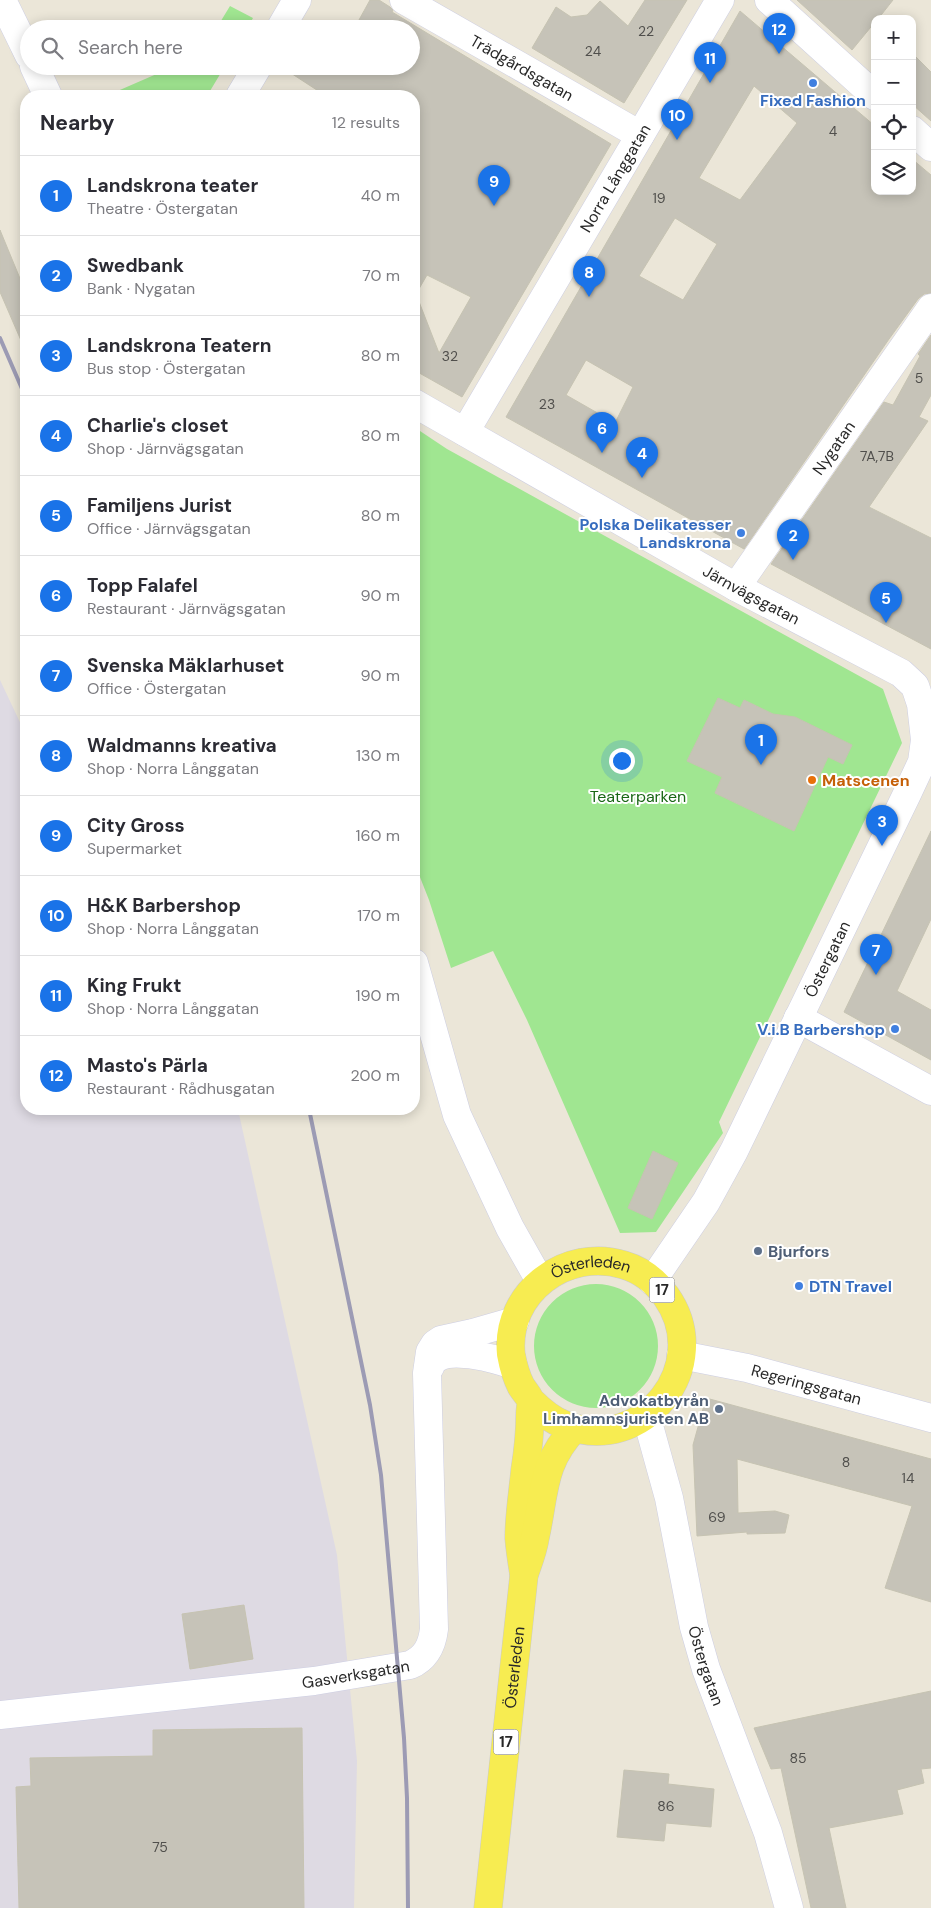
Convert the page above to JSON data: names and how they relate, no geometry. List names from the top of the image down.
{
  "streets": {
    "main road": ["Österleden", "17"],
    "street": [
      "Trädgårdsgatan",
      "Norra Långgatan",
      "Nygatan",
      "Järnvägsgatan",
      "Östergatan",
      "Regeringsgatan",
      "Gasverksgatan"
    ]
  },
  "crossings": [
    ["Trädgårdsgatan", "Norra Långgatan"],
    ["Norra Långgatan", "Järnvägsgatan"],
    ["Nygatan", "Järnvägsgatan"],
    ["Järnvägsgatan", "Östergatan"],
    ["Östergatan", "Österleden"],
    ["Östergatan", "Regeringsgatan"],
    ["Östergatan", "Gasverksgatan"],
    ["Österleden", "Regeringsgatan"],
    ["Österleden", "Gasverksgatan"],
    ["Regeringsgatan", "Gasverksgatan"]
  ],
  "parks": ["Teaterparken"],
  "places": [
    "Fixed Fashion",
    "Polska Delikatesser Landskrona",
    "Matscenen",
    "V.i.B Barbershop",
    "Bjurfors",
    "DTN Travel",
    "Advokatbyrån Limhamnsjuristen AB"
  ],
  "house_numbers": [
    "22",
    "24",
    "4",
    "19",
    "32",
    "5",
    "23",
    "7A,7B",
    "8",
    "14",
    "69",
    "85",
    "86",
    "75"
  ],
  "page": {
    "pins": [
      "12",
      "11",
      "10",
      "9",
      "8",
      "6",
      "4",
      "2",
      "5",
      "1",
      "3",
      "7"
    ],
    "map_buttons": ["+", "−"],
    "search": "Search here",
    "heading": ["Nearby", "12 results"],
    "list": [
      {
        "mark": "1",
        "name": "Landskrona teater",
        "note": "Theatre · Östergatan",
        "value": "40 m"
      },
      {
        "mark": "2",
        "name": "Swedbank",
        "note": "Bank · Nygatan",
        "value": "70 m"
      },
      {
        "mark": "3",
        "name": "Landskrona Teatern",
        "note": "Bus stop · Östergatan",
        "value": "80 m"
      },
      {
        "mark": "4",
        "name": "Charlie's closet",
        "note": "Shop · Järnvägsgatan",
        "value": "80 m"
      },
      {
        "mark": "5",
        "name": "Familjens Jurist",
        "note": "Office · Järnvägsgatan",
        "value": "80 m"
      },
      {
        "mark": "6",
        "name": "Topp Falafel",
        "note": "Restaurant · Järnvägsgatan",
        "value": "90 m"
      },
      {
        "mark": "7",
        "name": "Svenska Mäklarhuset",
        "note": "Office · Östergatan",
        "value": "90 m"
      },
      {
        "mark": "8",
        "name": "Waldmanns kreativa",
        "note": "Shop · Norra Långgatan",
        "value": "130 m"
      },
      {
        "mark": "9",
        "name": "City Gross",
        "note": "Supermarket",
        "value": "160 m"
      },
      {
        "mark": "10",
        "name": "H&K Barbershop",
        "note": "Shop · Norra Långgatan",
        "value": "170 m"
      },
      {
        "mark": "11",
        "name": "King Frukt",
        "note": "Shop · Norra Långgatan",
        "value": "190 m"
      },
      {
        "mark": "12",
        "name": "Masto's Pärla",
        "note": "Restaurant · Rådhusgatan",
        "value": "200 m"
      }
    ]
  }
}
